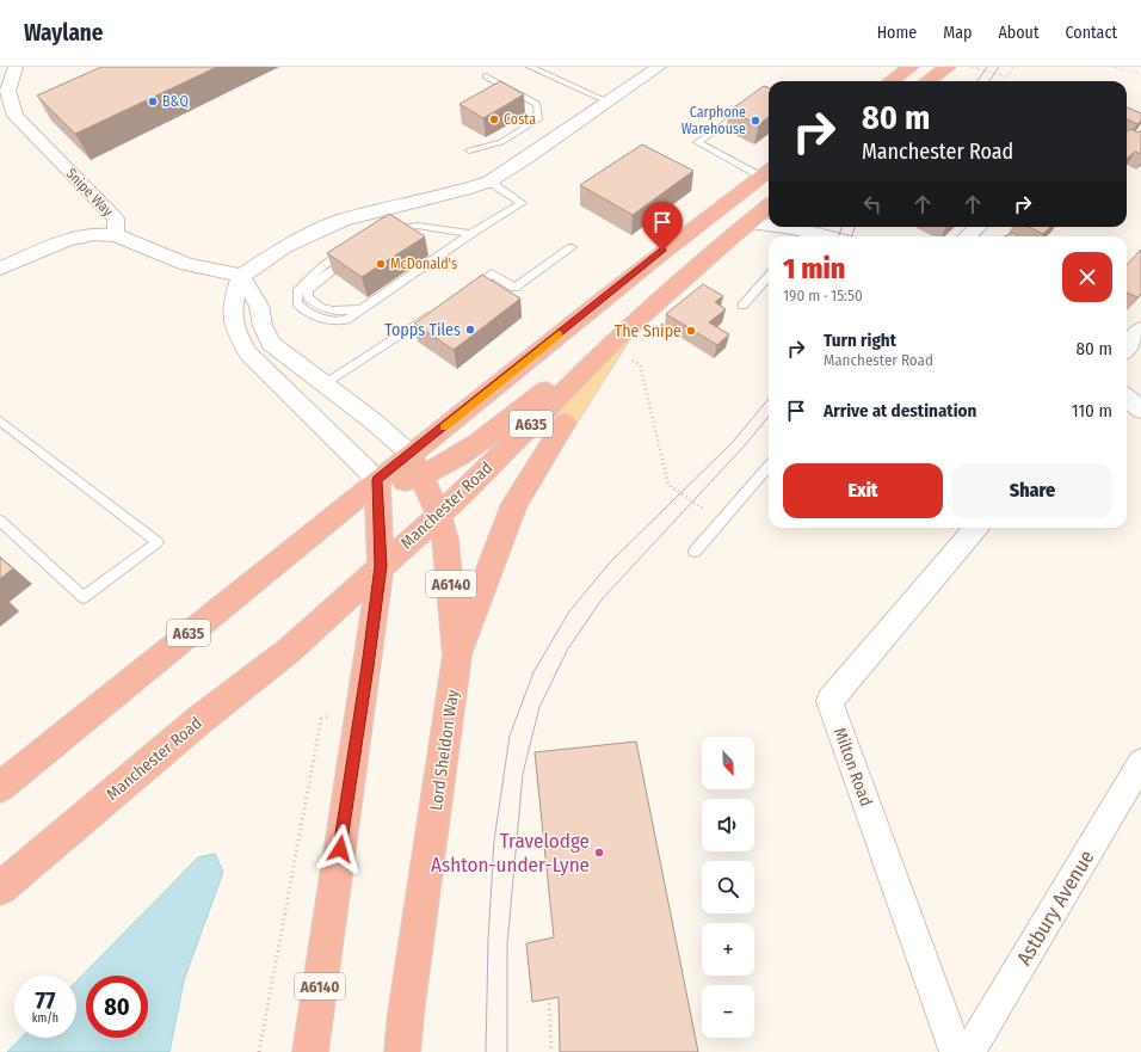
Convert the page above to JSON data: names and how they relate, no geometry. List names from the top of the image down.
{
  "streets": {
    "highway": [
      "A635",
      "Manchester Road",
      "A6140",
      "Lord Sheldon Way"
    ],
    "street": ["Snipe Way", "Milton Road", "Astbury Avenue"]
  },
  "crossings": [
    ["A635", "A6140"],
    ["A635", "Lord Sheldon Way"],
    ["Manchester Road", "A6140"],
    ["Manchester Road", "Lord Sheldon Way"]
  ],
  "places": [
    "B&Q",
    "Costa",
    "Carphone Warehouse",
    "McDonald's",
    "Topps Tiles",
    "The Snipe",
    "Travelodge Ashton-under-Lyne"
  ],
  "north": "bottom right",
  "page": {
    "header": "Waylane",
    "nav": [
      "Home",
      "Map",
      "About",
      "Contact"
    ],
    "turn": ["80 m", "Manchester Road"],
    "heading": ["1 min", "190 m · 15:50"],
    "list": [
      {
        "name": "Turn right",
        "note": "Manchester Road",
        "value": "80 m"
      },
      {
        "name": "Arrive at destination",
        "value": "110 m"
      }
    ],
    "buttons": ["Exit", "Share"],
    "map_buttons": ["+", "−"],
    "speed": "77 km/h",
    "limit": "80"
  }
}
